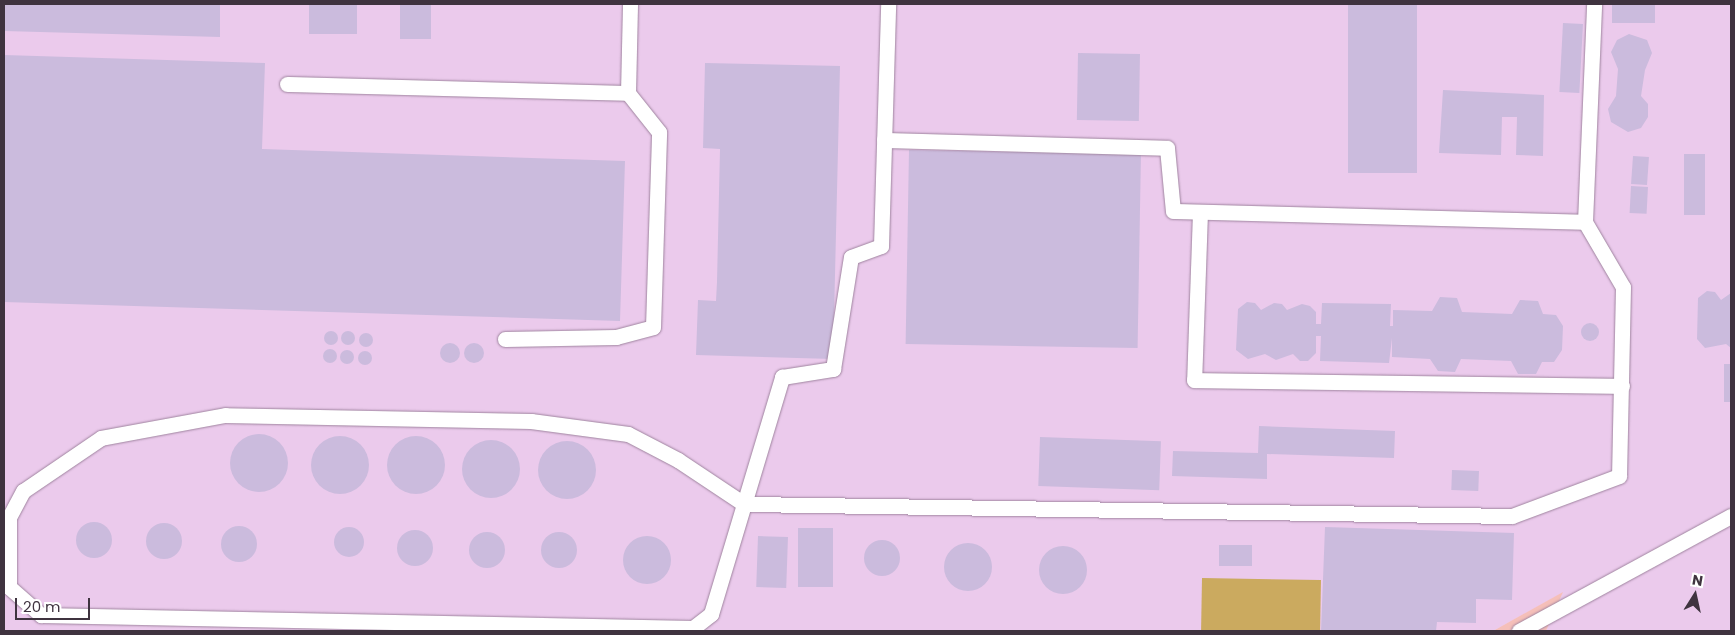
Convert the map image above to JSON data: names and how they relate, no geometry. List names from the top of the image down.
{
  "scale_bar": "20 m",
  "north": "top"
}
